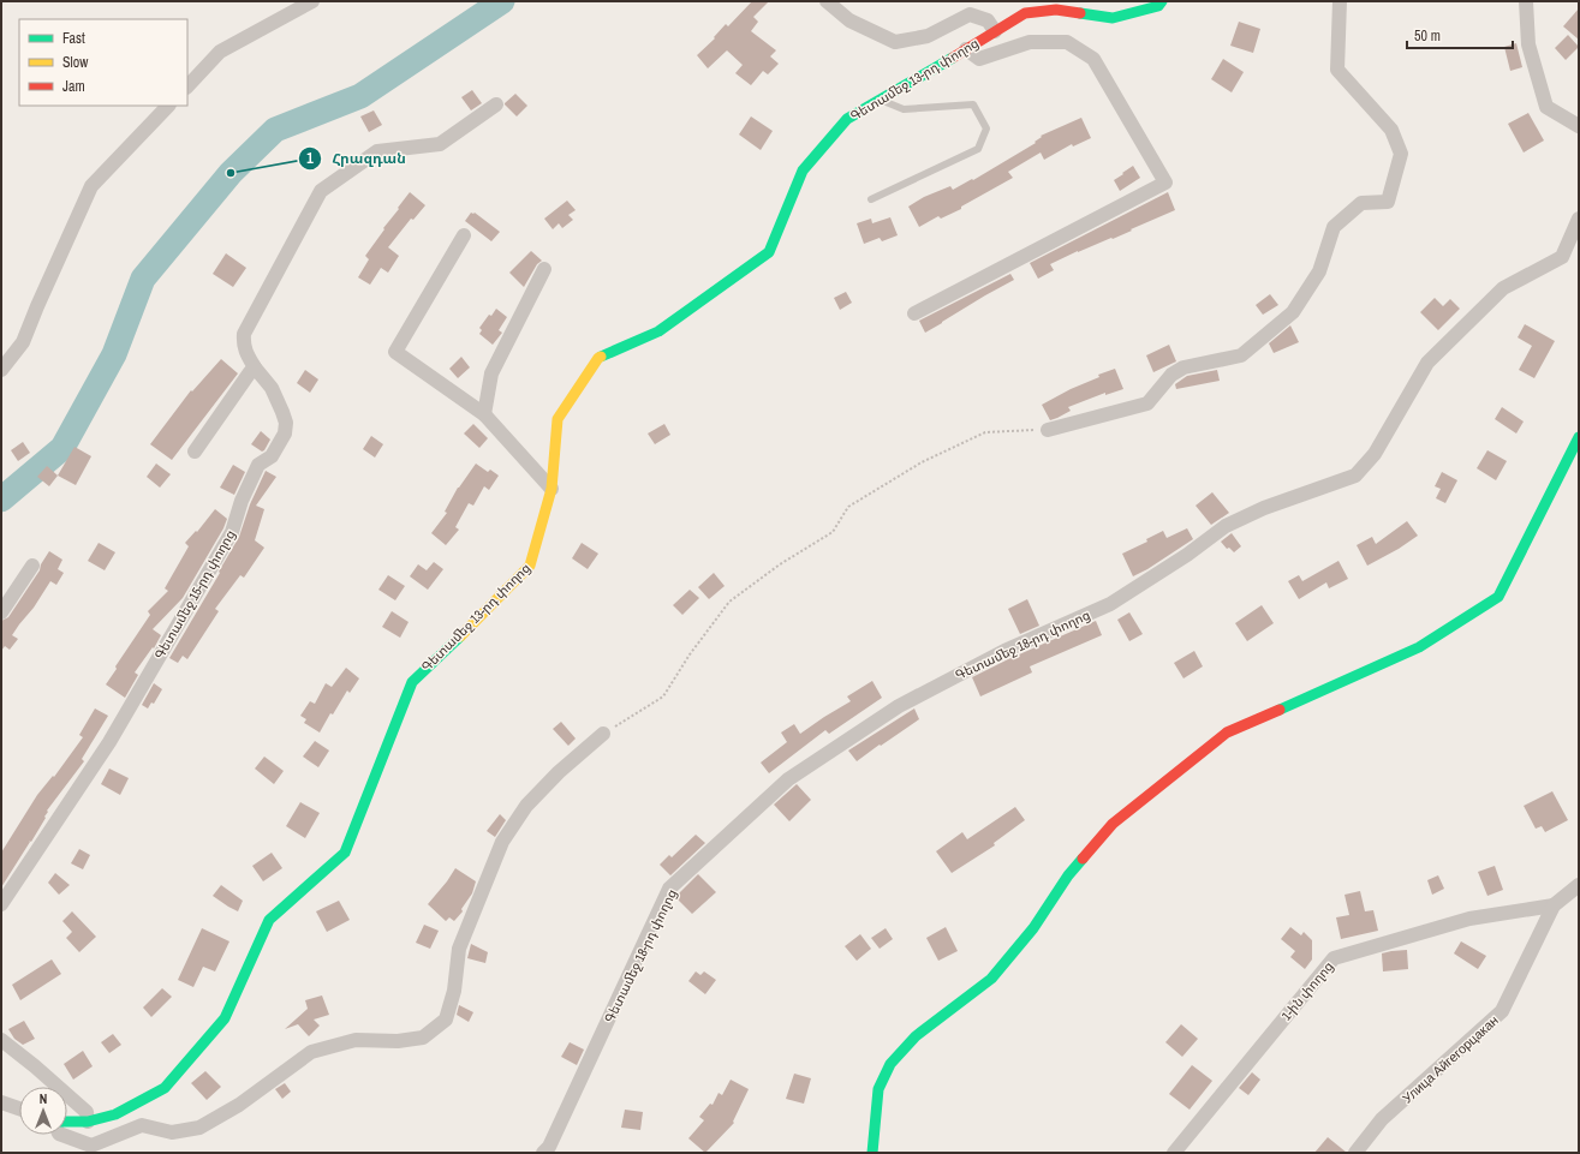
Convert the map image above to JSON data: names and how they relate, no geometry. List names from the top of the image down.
{
  "streets": {
    "street": [
      "Գետամեջ 13-րդ փողոց",
      "Գետամեջ 15-րդ փողոց",
      "Գետամեջ 18-րդ փողոց",
      "1-ին փողոց",
      "Улица Айгегорцакан"
    ]
  },
  "crossings": [
    ["1-ին փողոց", "Улица Айгегорцакан"]
  ],
  "places": ["Հրազդան"],
  "legend": ["Fast", "Slow", "Jam"],
  "scale_bar": "50 m",
  "north": "top"
}
